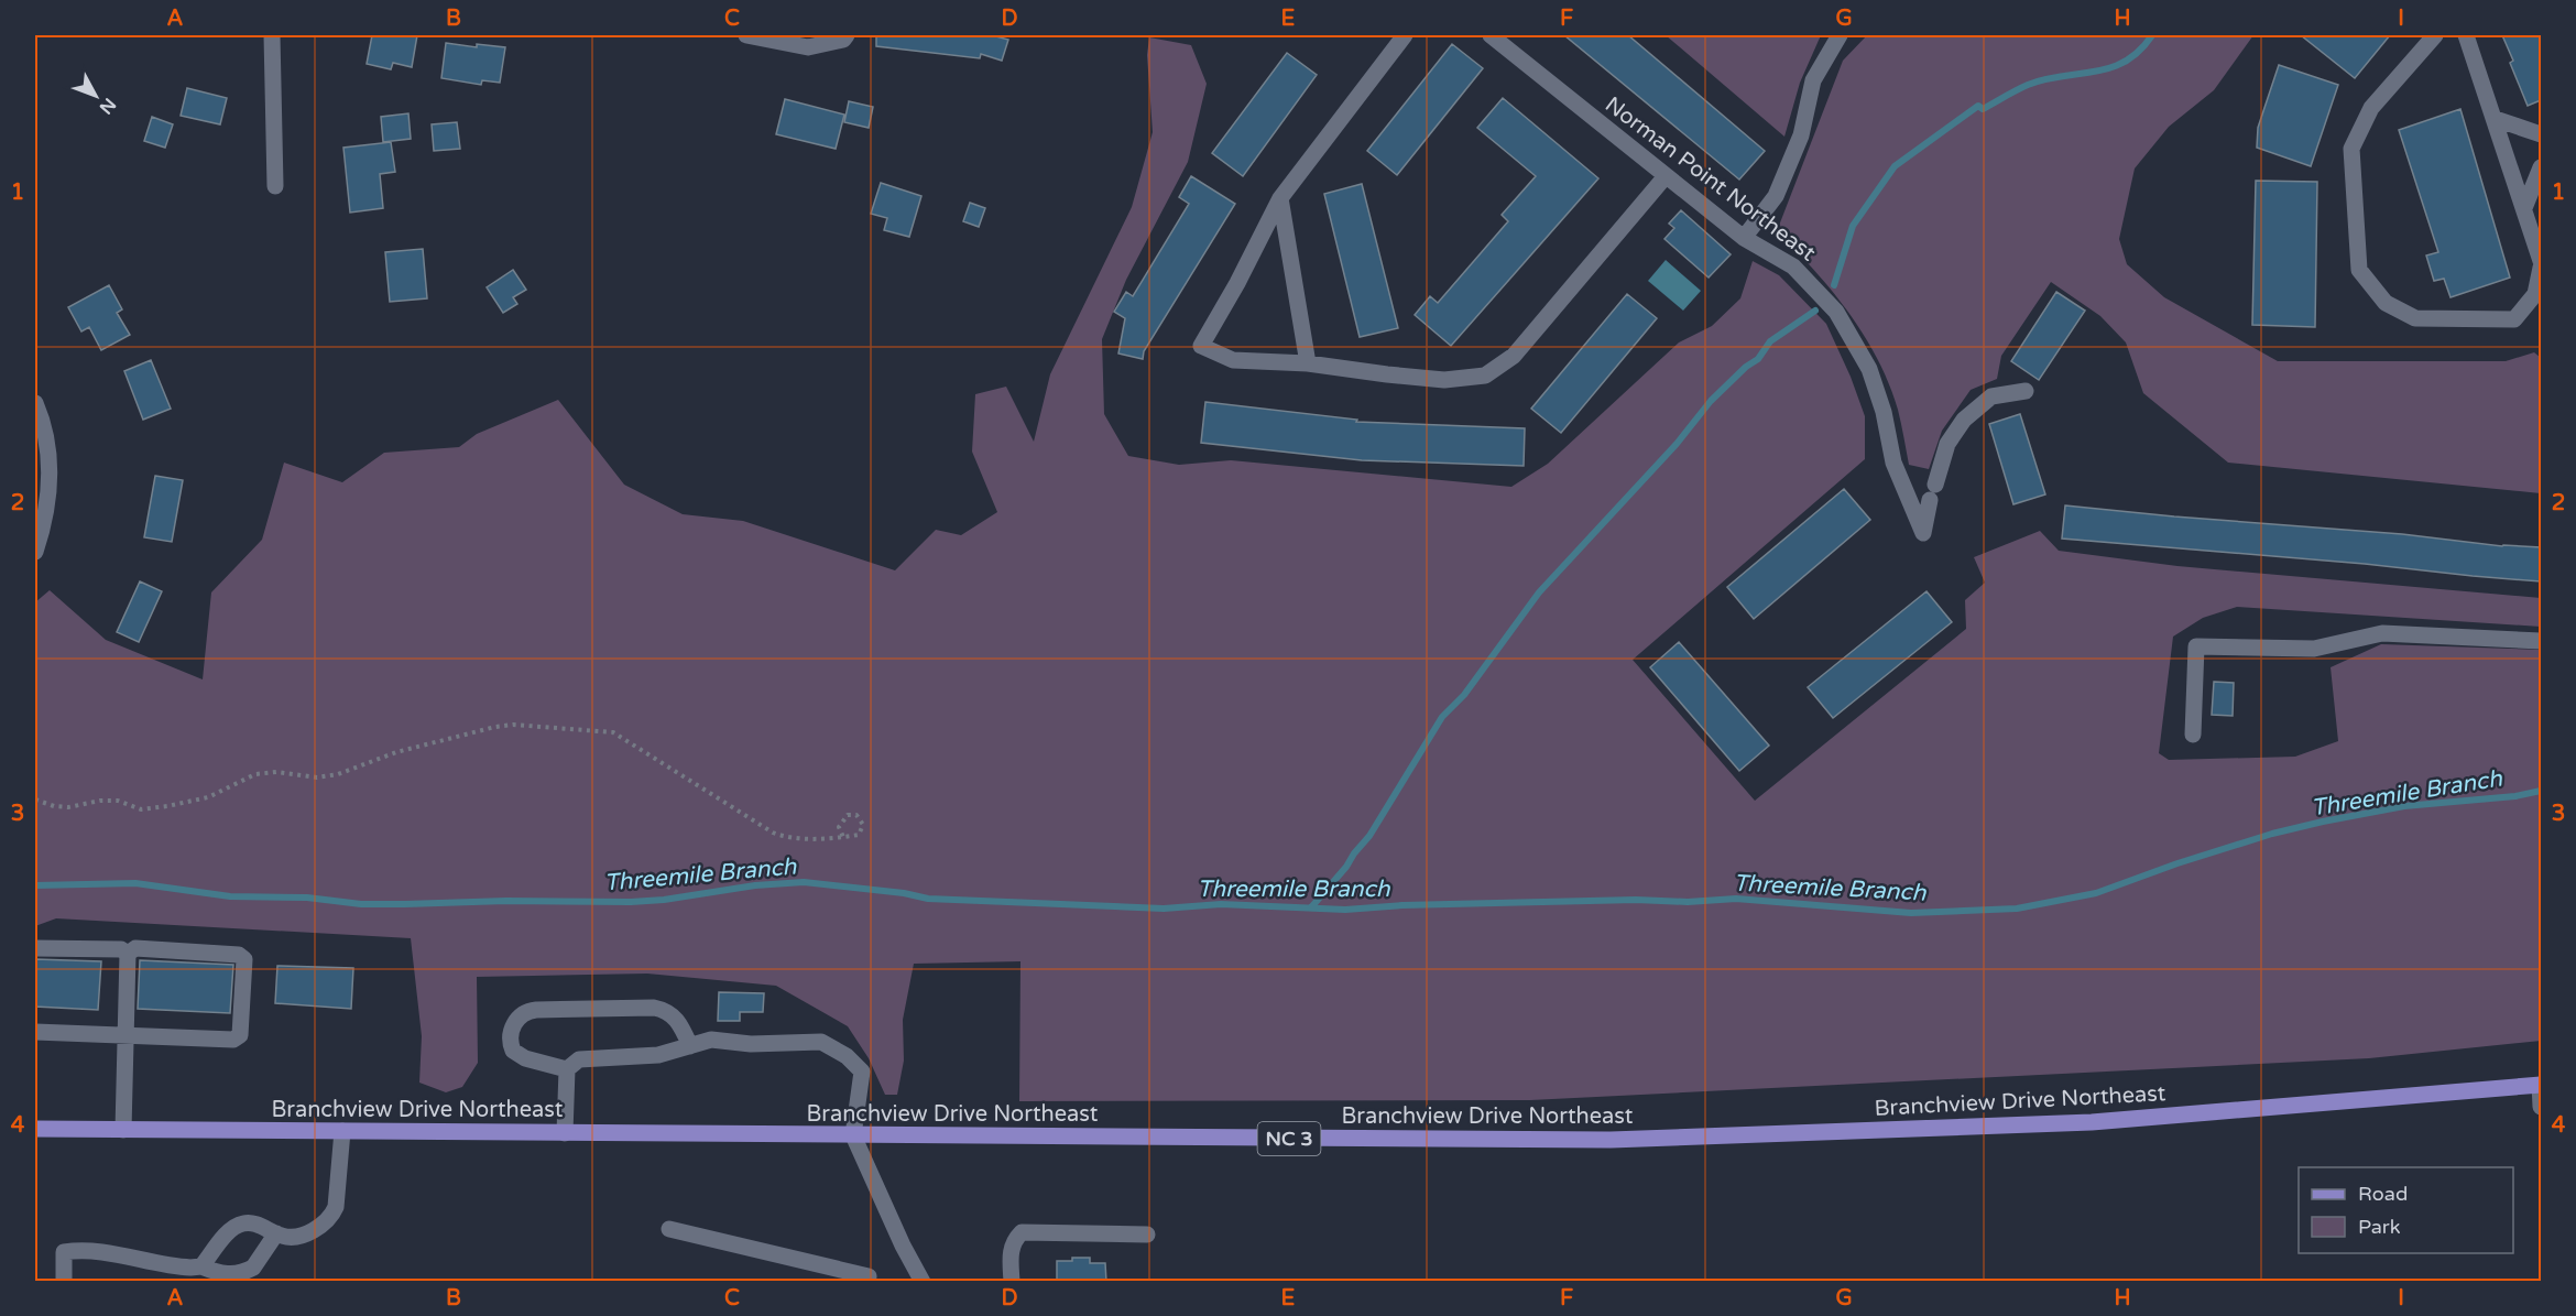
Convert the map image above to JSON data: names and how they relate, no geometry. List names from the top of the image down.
{
  "streets": {
    "main road": ["Branchview Drive Northeast", "NC 3"],
    "street": ["Norman Point Northeast"]
  },
  "water": ["Threemile Branch"],
  "legend": ["Road", "Park"],
  "north": "bottom right",
  "grid": {
    "columns": [
      "A",
      "B",
      "C",
      "D",
      "E",
      "F",
      "G",
      "H",
      "I"
    ],
    "rows": [
      "1",
      "2",
      "3",
      "4"
    ]
  }
}
